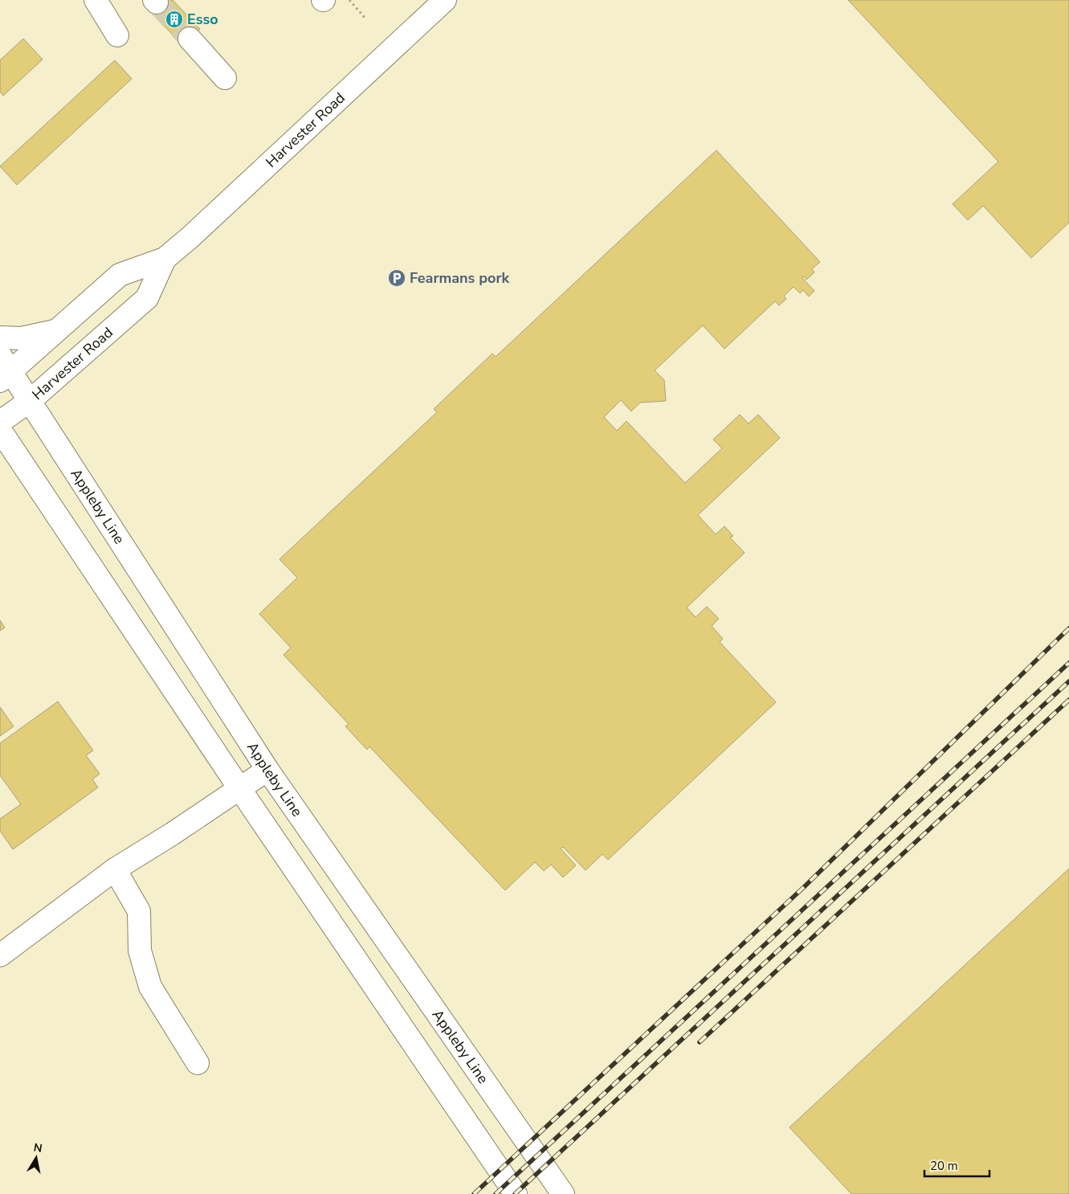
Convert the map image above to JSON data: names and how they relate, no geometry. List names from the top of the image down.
{
  "streets": {
    "main road": ["Harvester Road", "Appleby Line"]
  },
  "crossings": [
    ["Harvester Road", "Appleby Line"]
  ],
  "places": {
    "building": ["Esso"],
    "parking": ["Fearmans pork"]
  },
  "scale_bar": "20 m",
  "north": "top"
}
